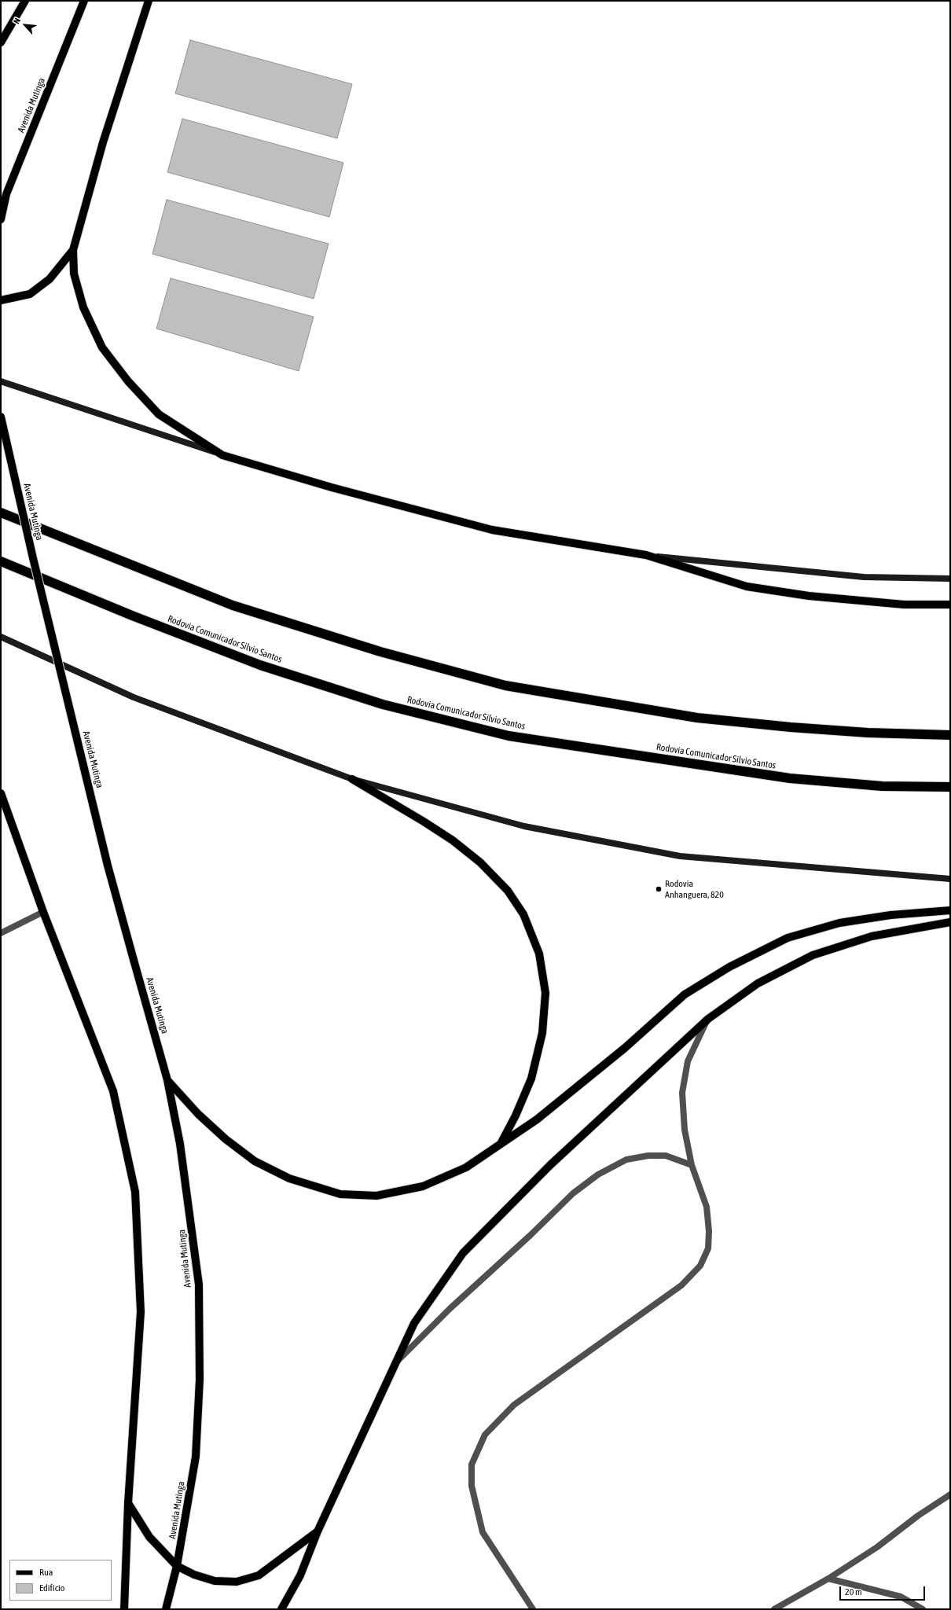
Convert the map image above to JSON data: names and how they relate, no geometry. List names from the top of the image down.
{
  "streets": {
    "highway": ["Rodovia Comunicador Silvio Santos"],
    "main road": ["Avenida Mutinga"]
  },
  "places": ["Rodovia Anhanguera, 820"],
  "legend": ["Rua", "Edifício"],
  "scale_bar": "20 m",
  "north": "top left"
}
